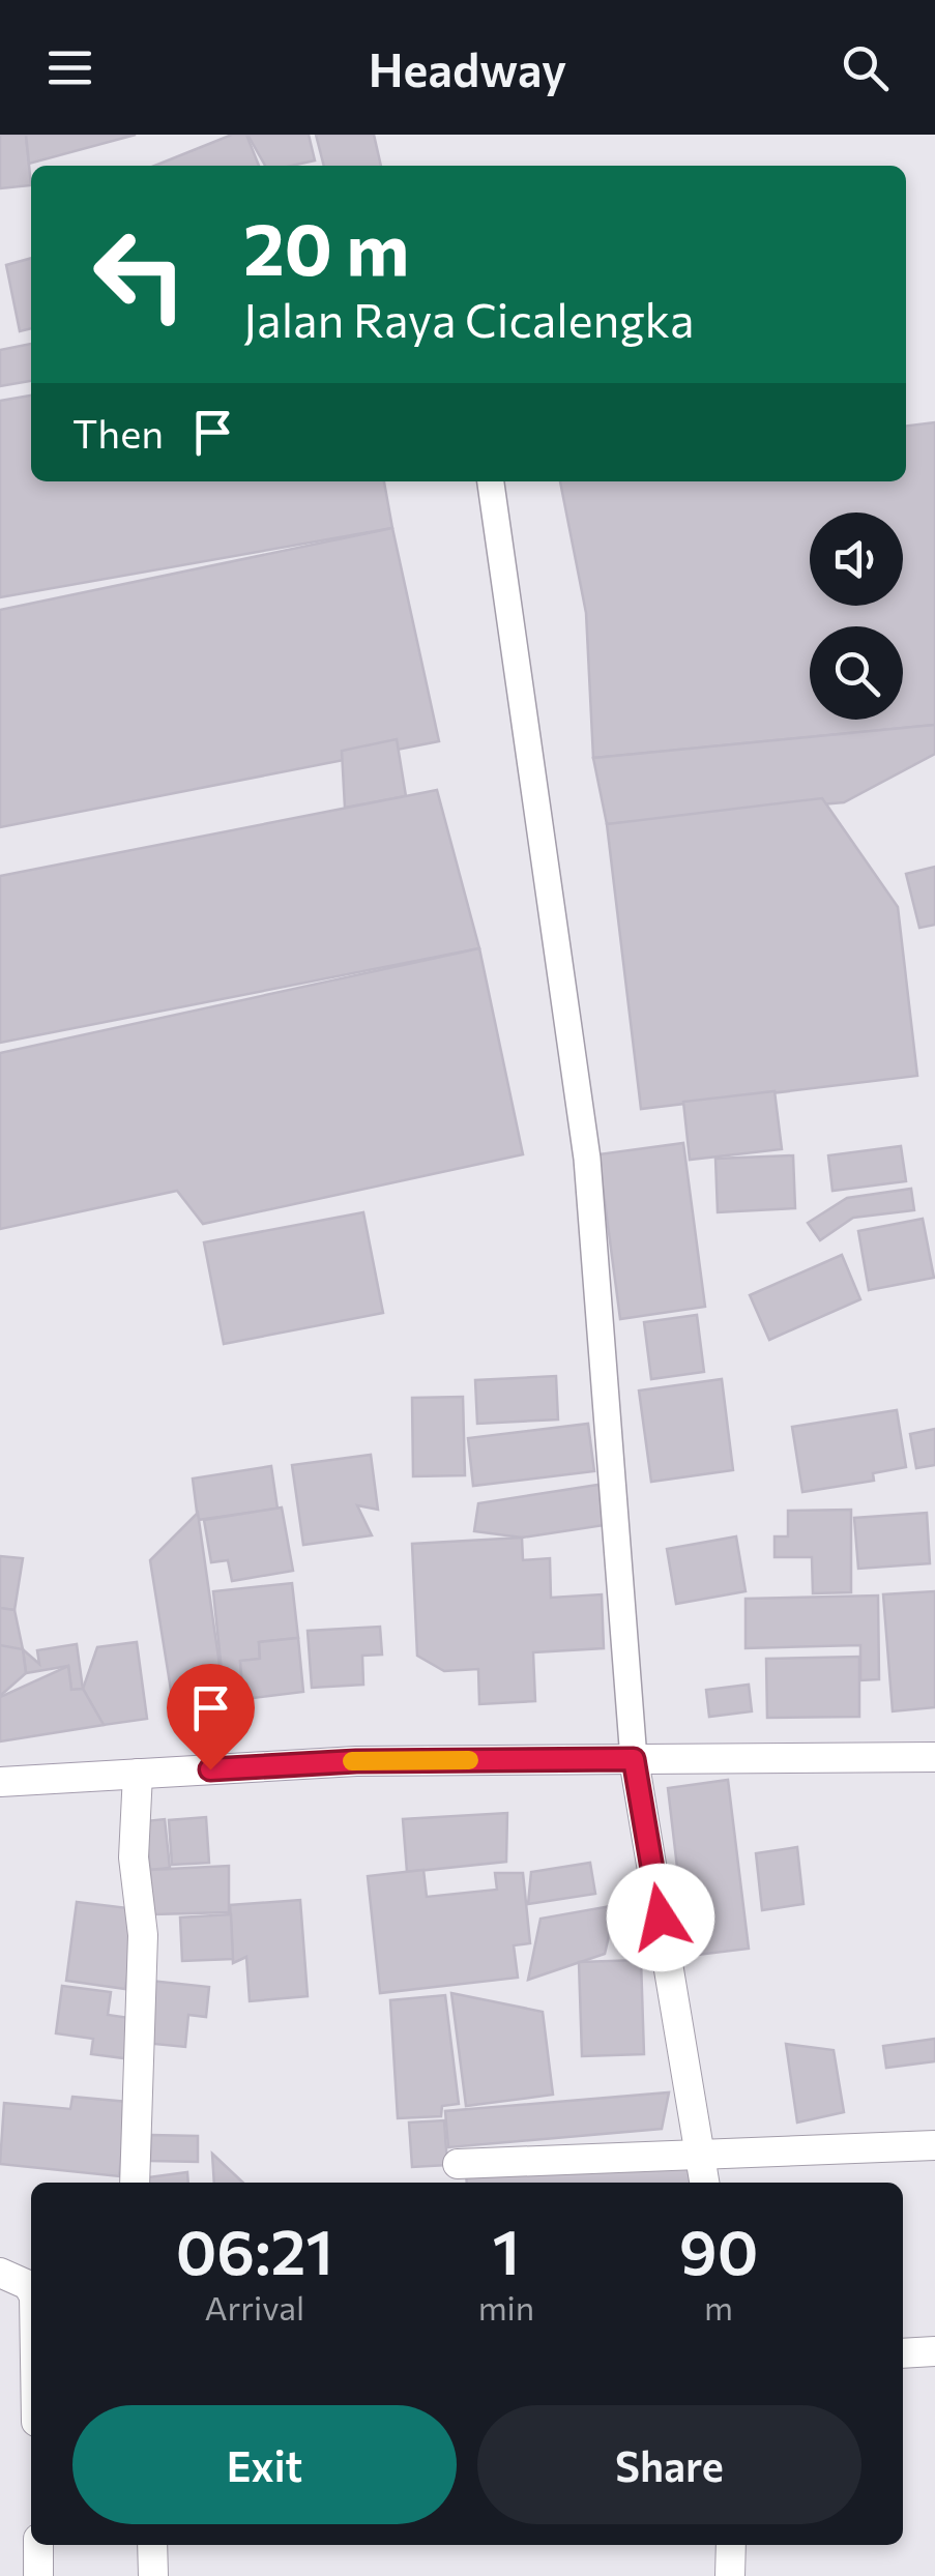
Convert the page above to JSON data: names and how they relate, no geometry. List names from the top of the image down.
{
  "page": {
    "header": "Headway",
    "turn": ["20 m", "Jalan Raya Cicalengka"],
    "then": "Then",
    "eta": [
      "06:21",
      "Arrival",
      "1",
      "min",
      "90",
      "m"
    ],
    "buttons": ["Exit", "Share"]
  }
}
